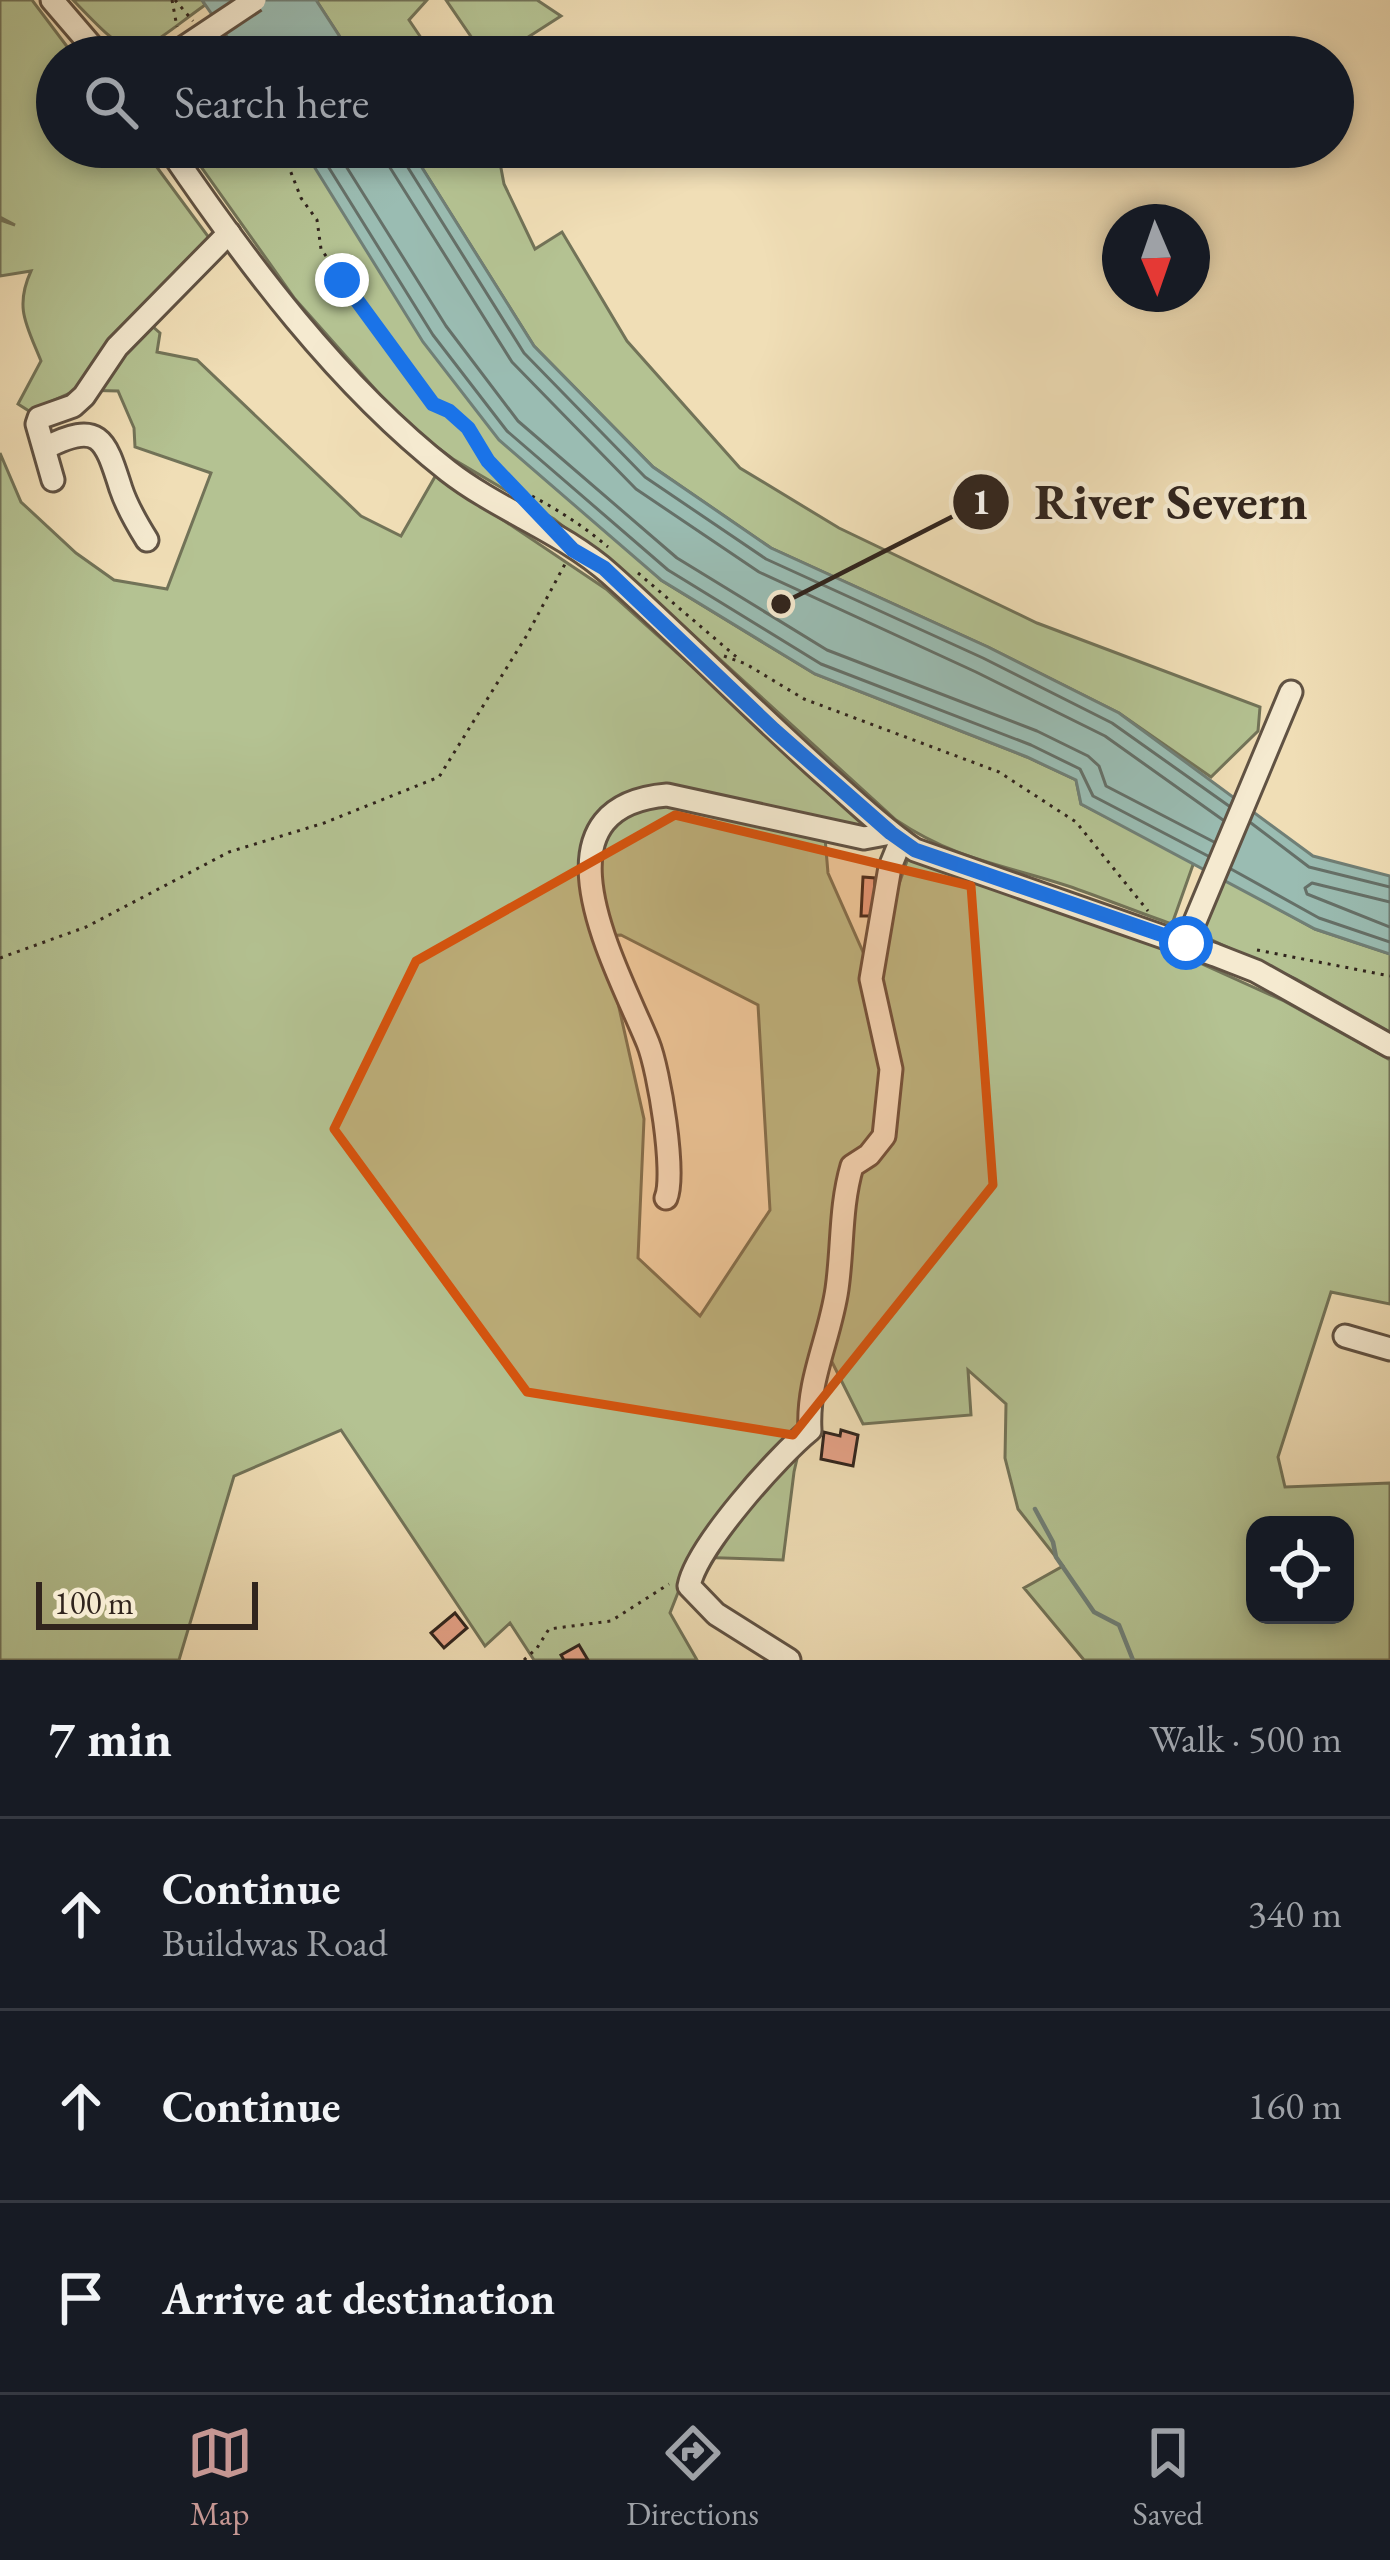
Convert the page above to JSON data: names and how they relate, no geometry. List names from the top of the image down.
{
  "places": ["River Severn"],
  "scale_bar": "100 m",
  "north": "bottom",
  "page": {
    "search": "Search here",
    "scale": "100 m",
    "heading": ["7 min", "Walk · 500 m"],
    "list": [
      ["Continue", "Buildwas Road", "340 m"],
      ["Continue", "160 m"],
      "Arrive at destination"
    ],
    "nav": ["Map", "Directions", "Saved"]
  }
}
